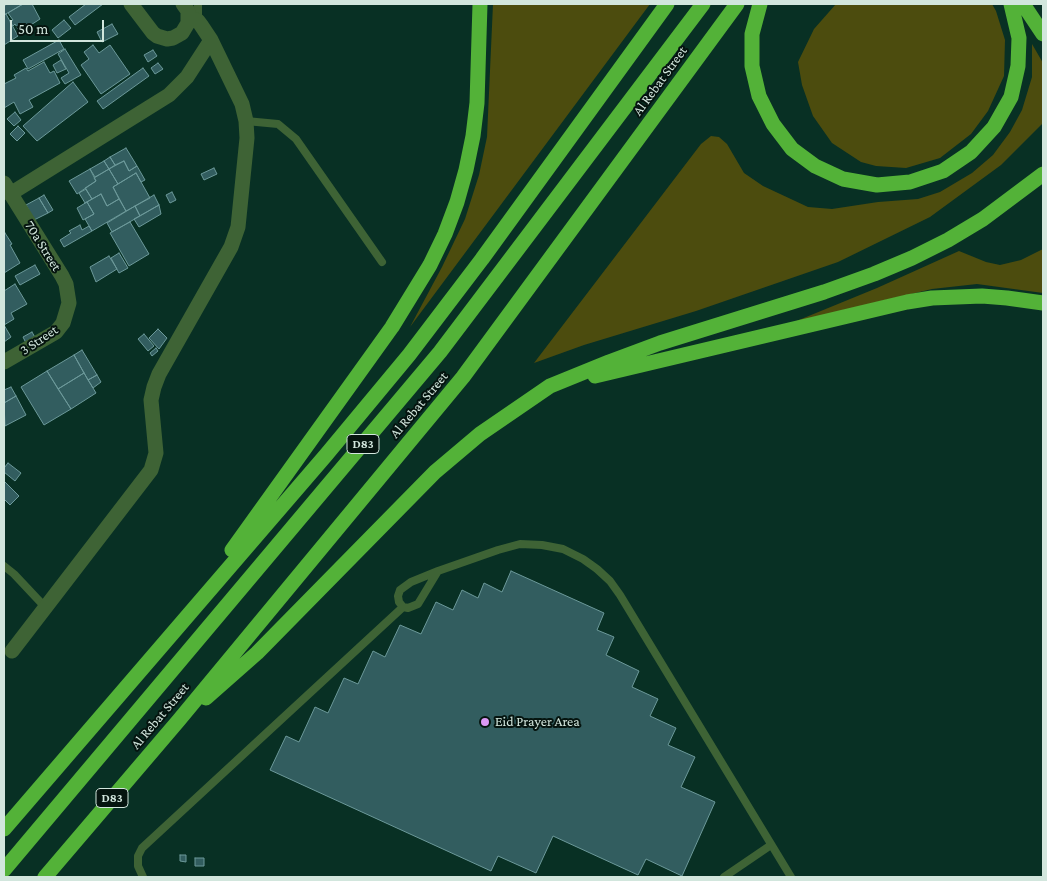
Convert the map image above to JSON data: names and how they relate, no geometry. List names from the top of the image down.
{
  "streets": {
    "highway": ["Al Rebat Street", "D83"],
    "street": ["70a Street", "3 Street"]
  },
  "crossings": [
    ["70a Street", "3 Street"]
  ],
  "places": ["Eid Prayer Area"],
  "scale_bar": "50 m"
}
